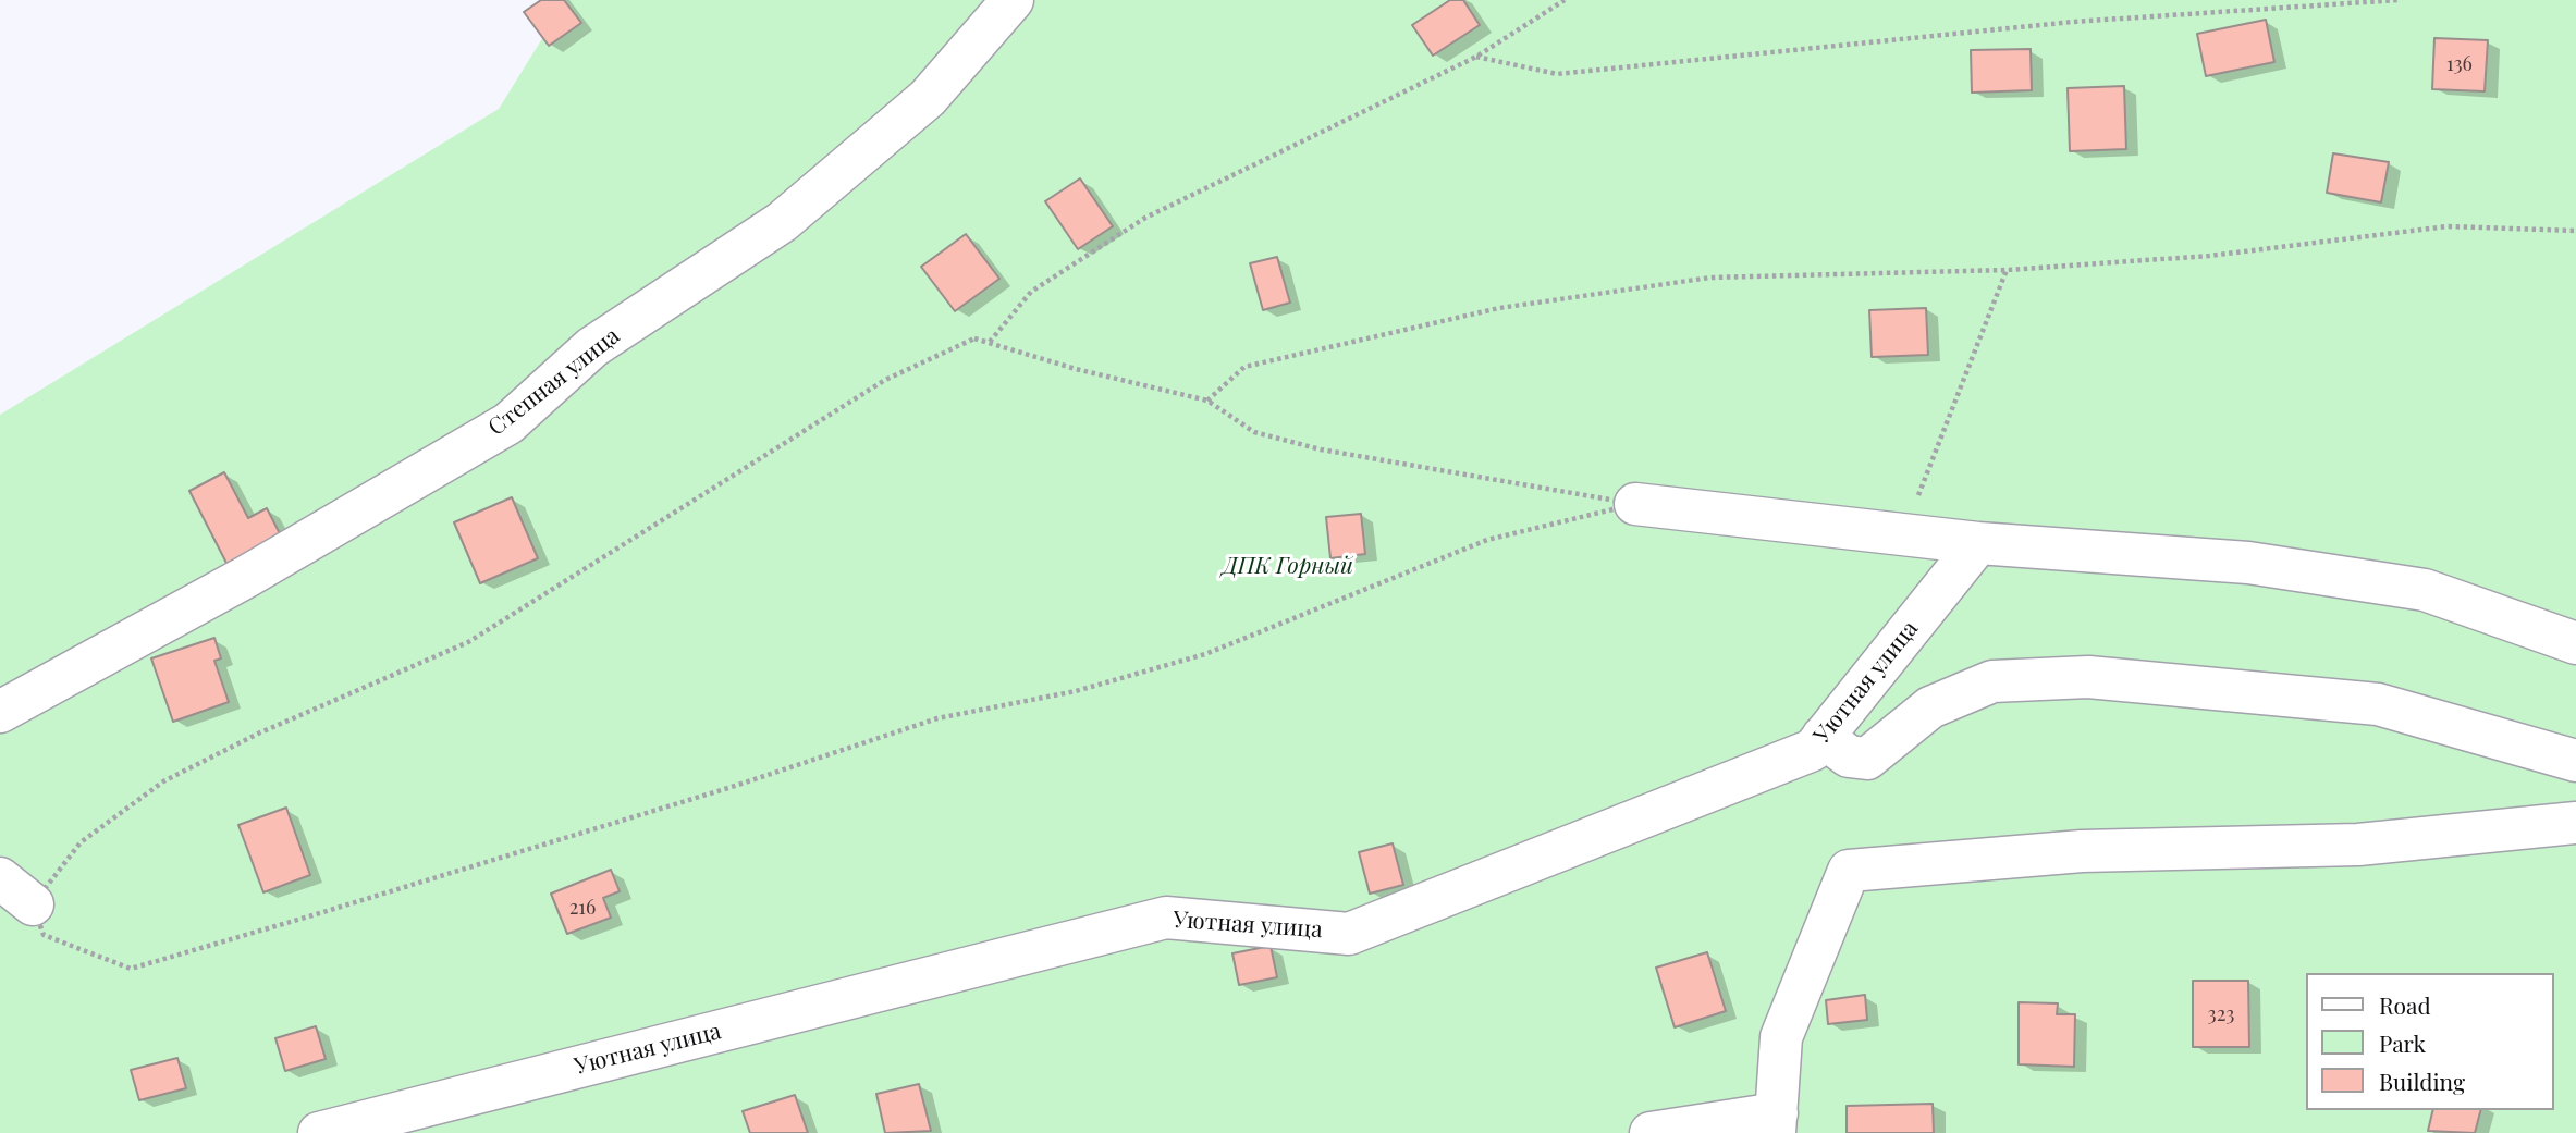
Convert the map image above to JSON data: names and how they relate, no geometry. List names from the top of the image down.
{
  "streets": {
    "street": ["Степная улица", "Уютная улица"]
  },
  "parks": ["ДПК Горный"],
  "house_numbers": ["136", "216", "323"],
  "legend": ["Road", "Park", "Building"]
}
